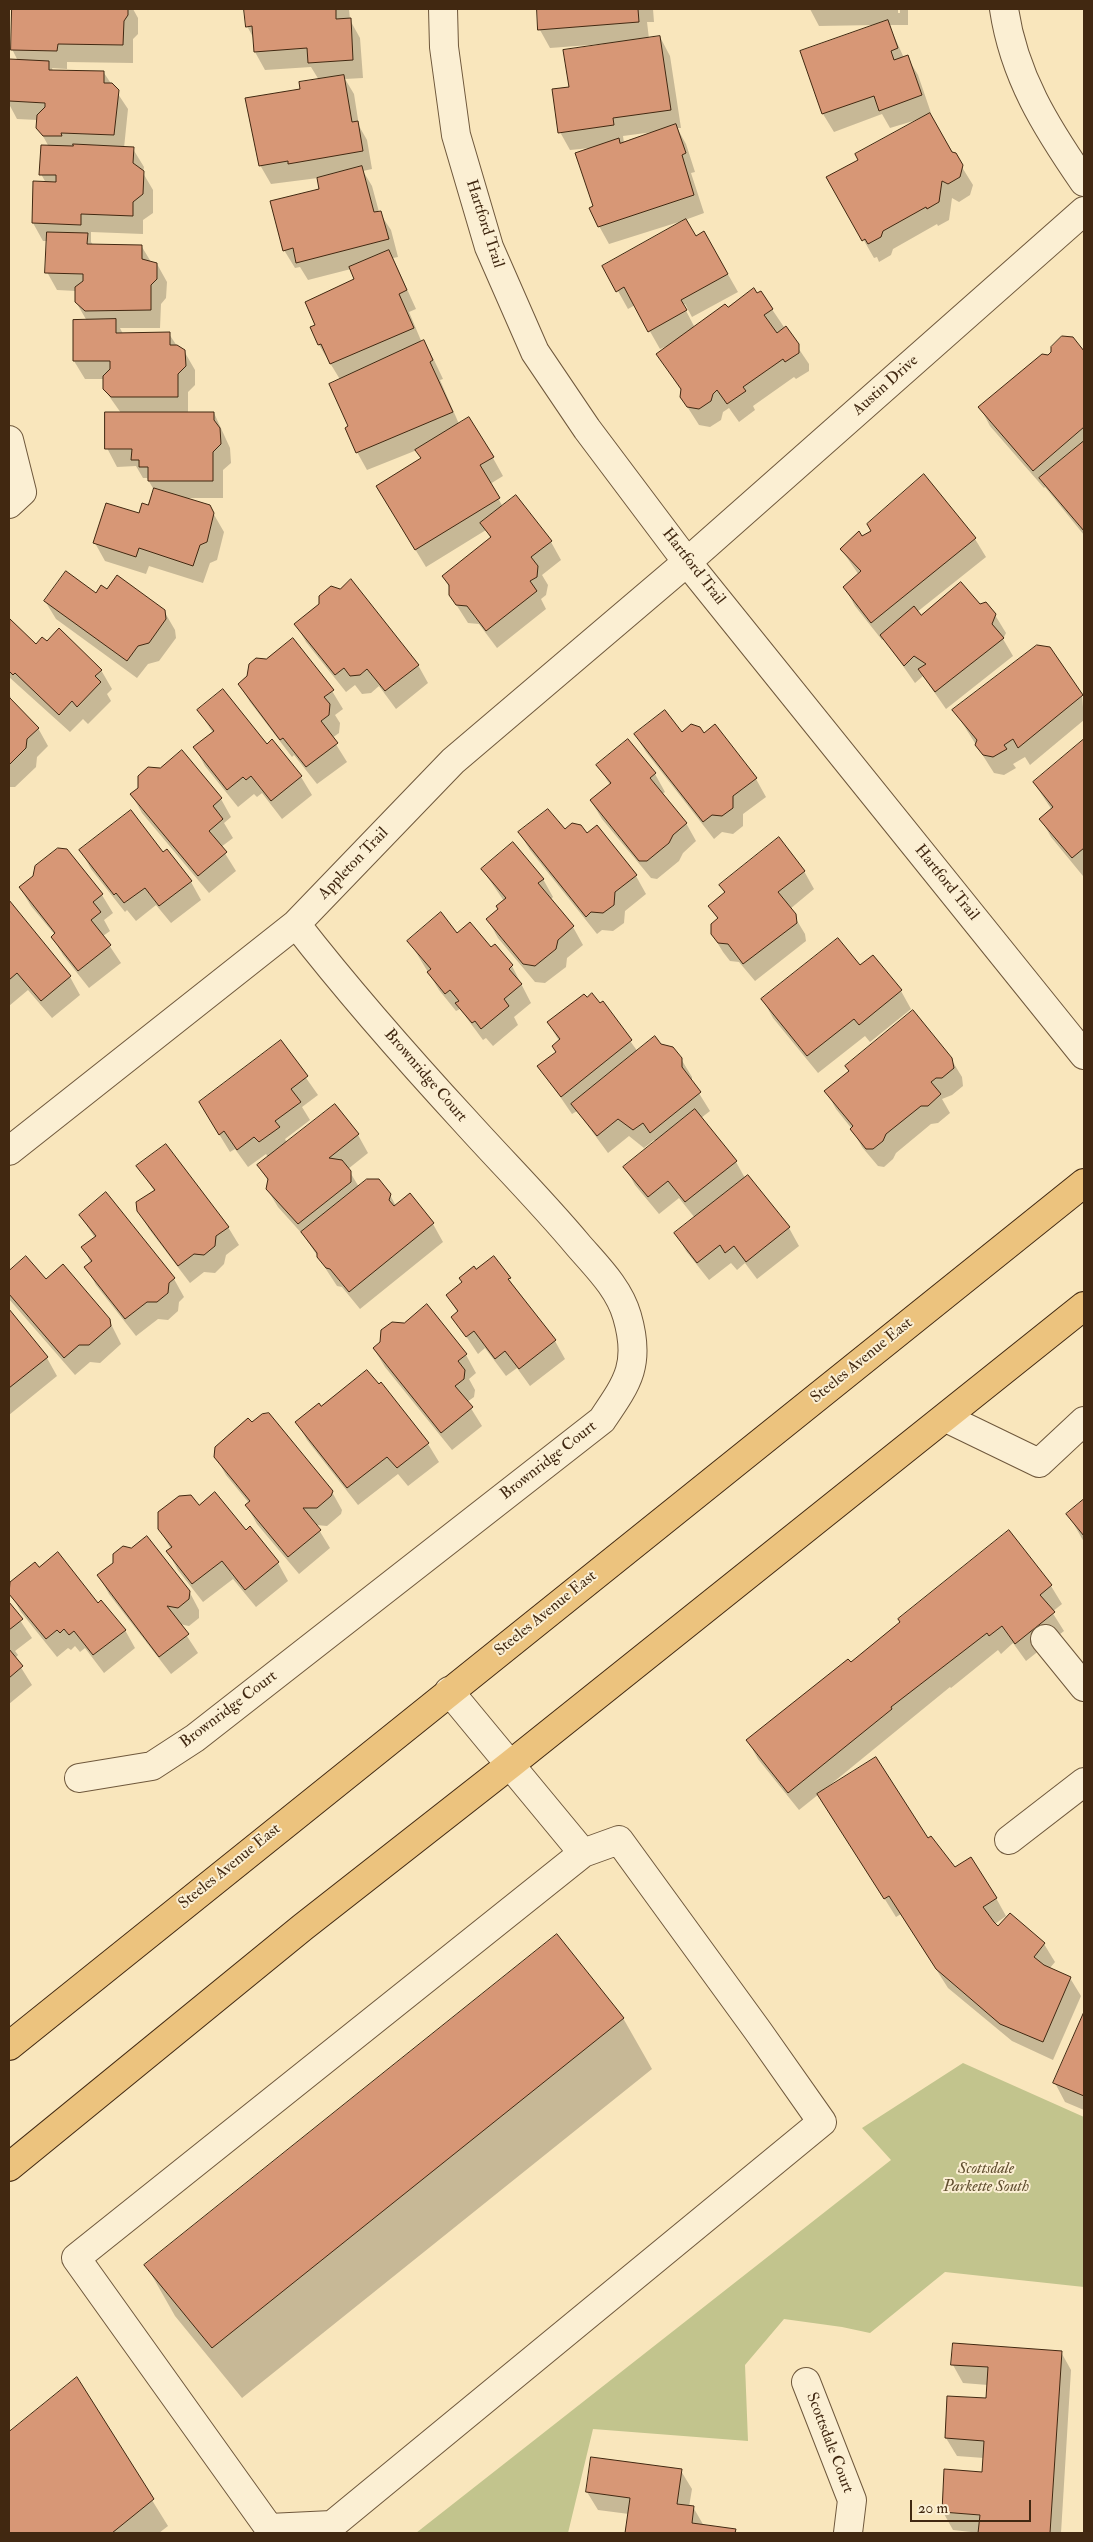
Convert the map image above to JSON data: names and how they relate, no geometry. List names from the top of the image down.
{
  "streets": {
    "main road": ["Steeles Avenue East"],
    "street": [
      "Hartford Trail",
      "Austin Drive",
      "Appleton Trail",
      "Brownridge Court",
      "Scottsdale Court"
    ]
  },
  "crossings": [
    ["Hartford Trail", "Austin Drive"],
    ["Hartford Trail", "Appleton Trail"],
    ["Austin Drive", "Appleton Trail"],
    ["Appleton Trail", "Brownridge Court"]
  ],
  "parks": ["Scottsdale Parkette South"],
  "scale_bar": "20 m"
}
